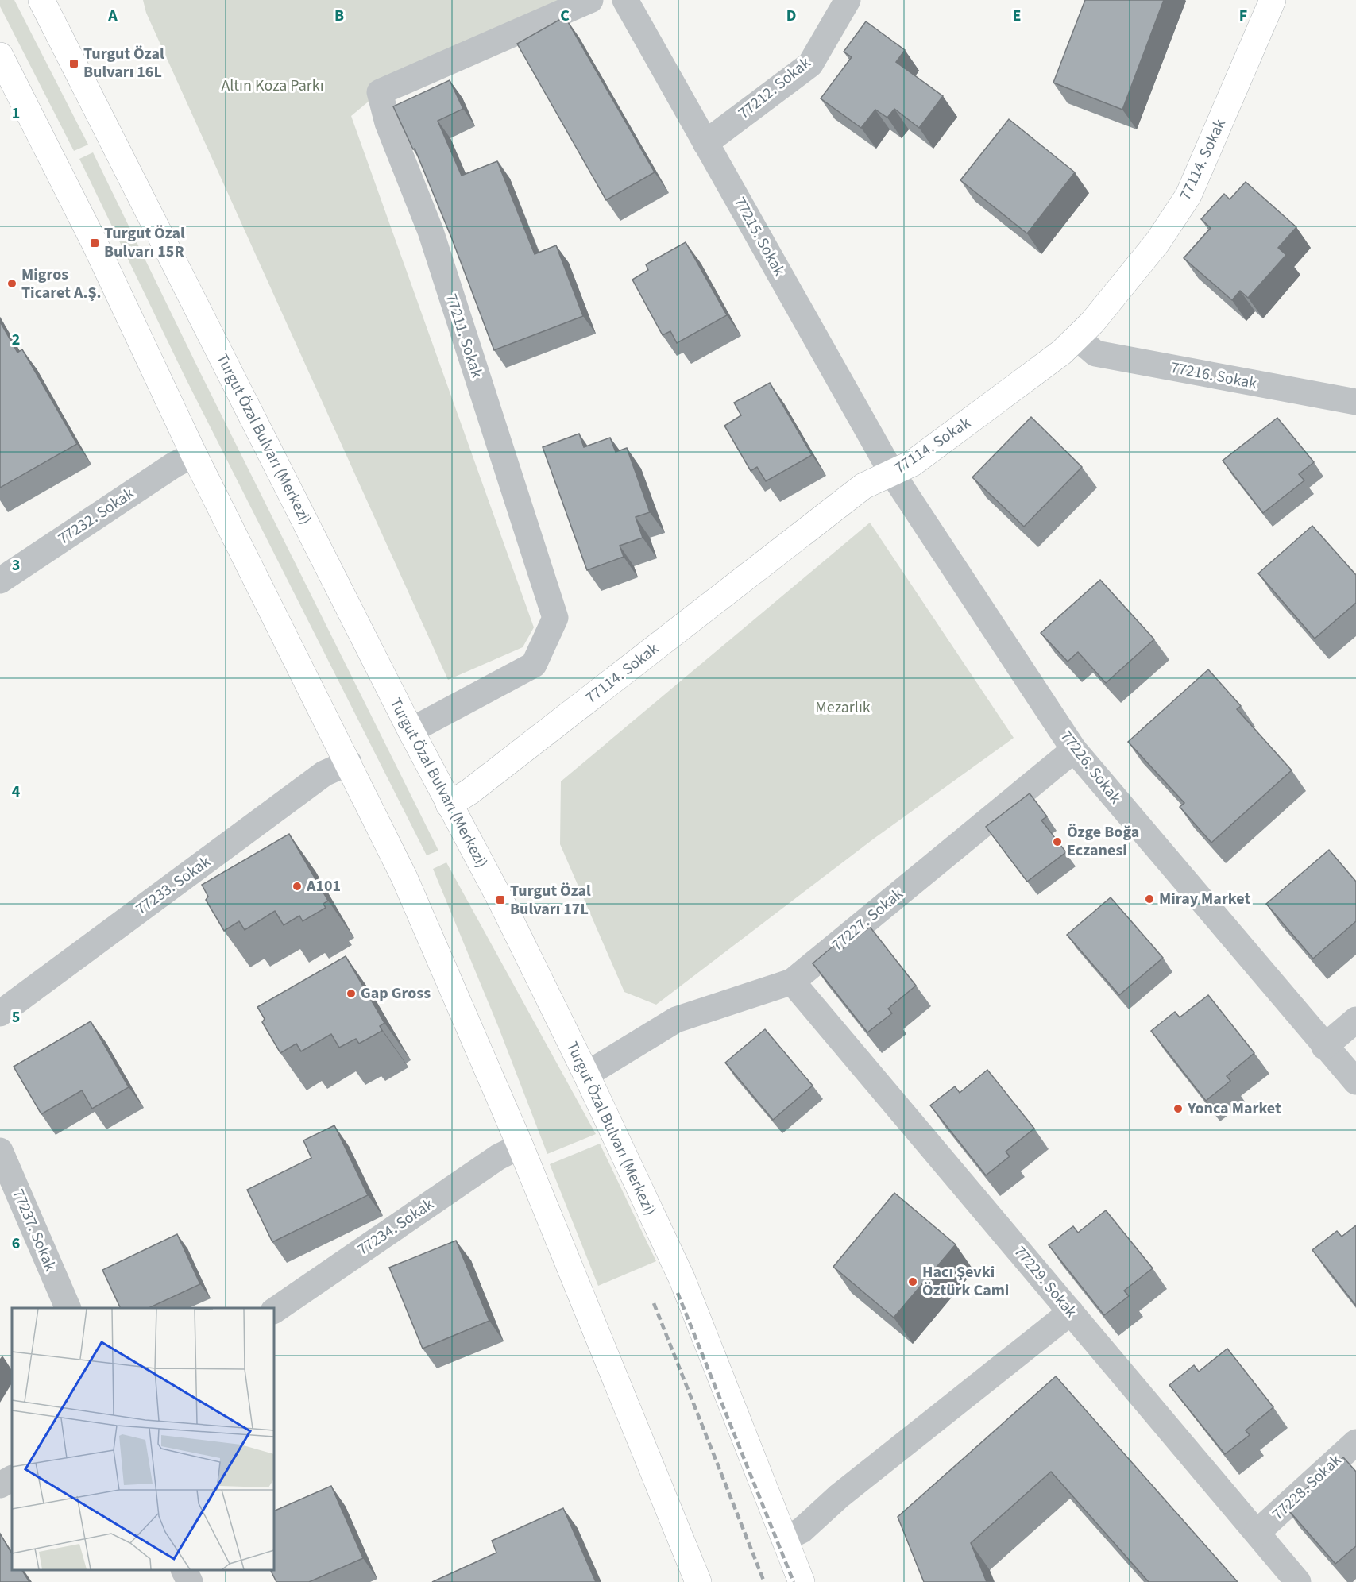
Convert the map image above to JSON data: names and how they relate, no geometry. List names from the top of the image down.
{
  "streets": {
    "main road": ["77114. Sokak", "Turgut Özal Bulvarı (Merkezi)"],
    "street": [
      "77212. Sokak",
      "77215. Sokak",
      "77211. Sokak",
      "77216. Sokak",
      "77232. Sokak",
      "77226. Sokak",
      "77233. Sokak",
      "77227. Sokak",
      "77234. Sokak",
      "77237. Sokak",
      "77229. Sokak",
      "77228. Sokak"
    ]
  },
  "crossings": [
    ["77212. Sokak", "77215. Sokak"],
    ["77114. Sokak", "77215. Sokak"],
    ["77114. Sokak", "77216. Sokak"],
    ["77114. Sokak", "Turgut Özal Bulvarı (Merkezi)"],
    ["77114. Sokak", "77226. Sokak"],
    ["77215. Sokak", "77226. Sokak"],
    ["77211. Sokak", "Turgut Özal Bulvarı (Merkezi)"],
    ["Turgut Özal Bulvarı (Merkezi)", "77227. Sokak"],
    ["77226. Sokak", "77227. Sokak"],
    ["77227. Sokak", "77229. Sokak"],
    ["77229. Sokak", "77228. Sokak"]
  ],
  "parks": ["Altın Koza Parkı", "Mezarlık"],
  "places": {
    "transit": ["Turgut Özal Bulvarı 16L", "Turgut Özal Bulvarı 15R", "Turgut Özal Bulvarı 17L"],
    "other": [
      "Migros Ticaret A.Ş.",
      "Özge Boğa Eczanesi",
      "A101",
      "Miray Market",
      "Gap Gross",
      "Yonca Market",
      "Hacı Şevki Öztürk Cami"
    ]
  },
  "grid": {
    "columns": [
      "A",
      "B",
      "C",
      "D",
      "E",
      "F"
    ],
    "rows": [
      "1",
      "2",
      "3",
      "4",
      "5",
      "6"
    ]
  }
}
